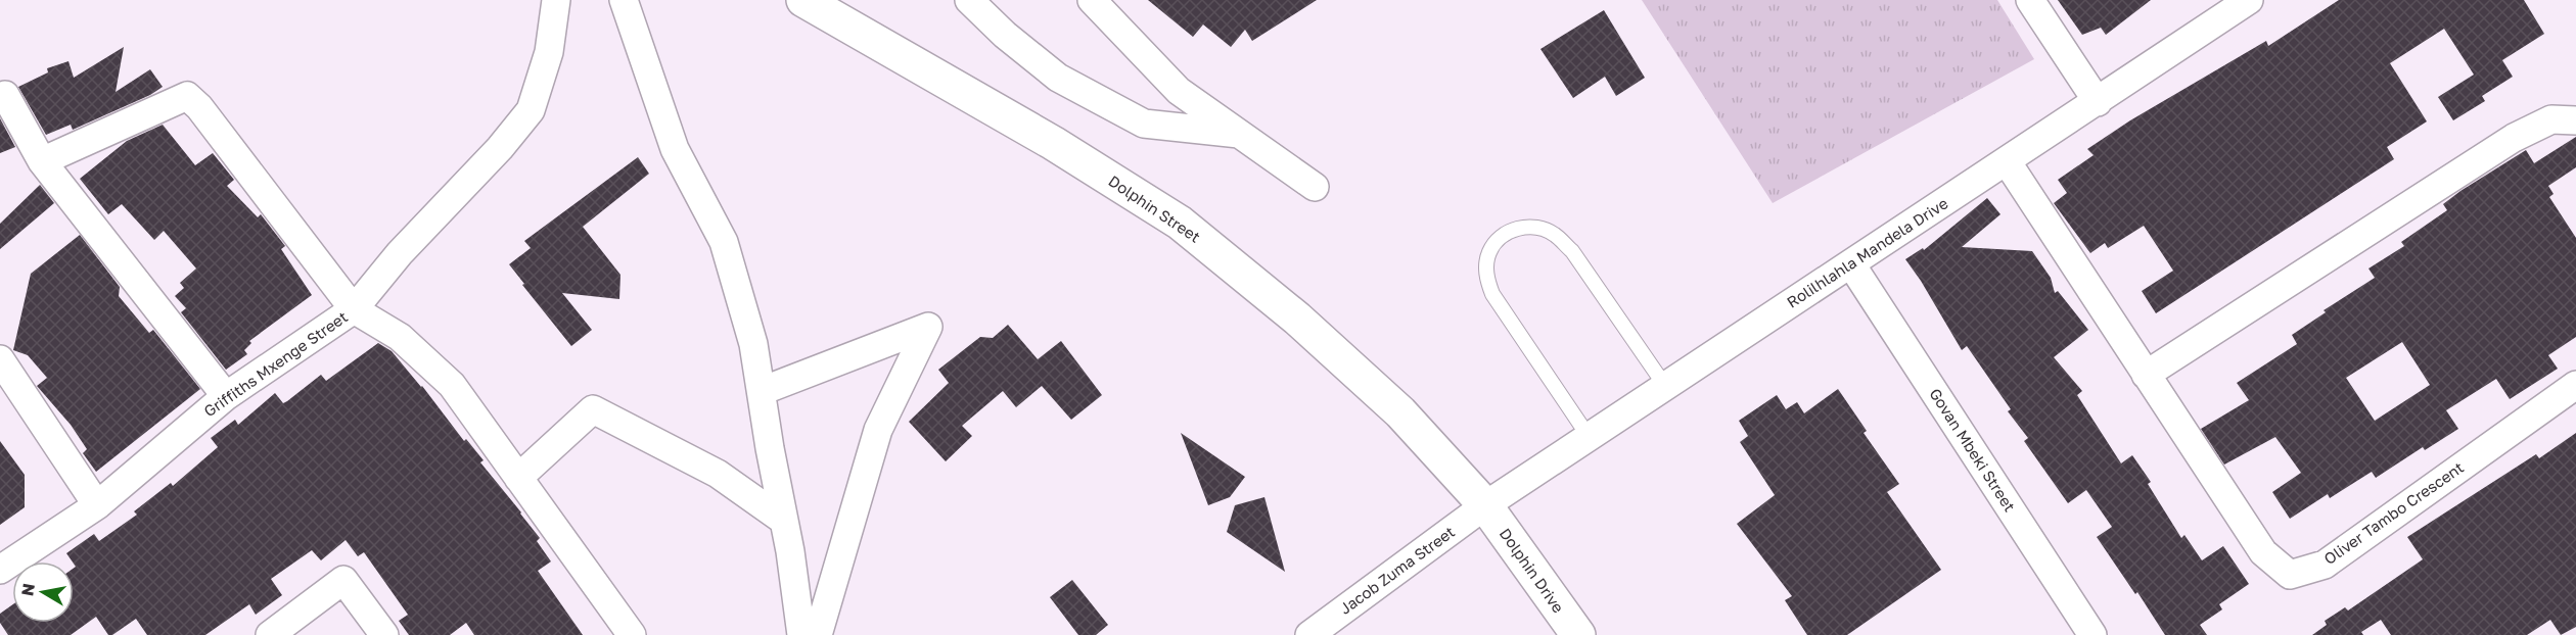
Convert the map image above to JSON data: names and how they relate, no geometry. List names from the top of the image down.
{
  "streets": {
    "street": [
      "Dolphin Street",
      "Rolilhlahla Mandela Drive",
      "Griffiths Mxenge Street",
      "Govan Mbeki Street",
      "Oliver Tambo Crescent",
      "Jacob Zuma Street",
      "Dolphin Drive"
    ]
  },
  "crossings": [
    ["Dolphin Street", "Rolilhlahla Mandela Drive"],
    ["Dolphin Street", "Jacob Zuma Street"],
    ["Dolphin Street", "Dolphin Drive"],
    ["Rolilhlahla Mandela Drive", "Govan Mbeki Street"],
    ["Rolilhlahla Mandela Drive", "Oliver Tambo Crescent"],
    ["Rolilhlahla Mandela Drive", "Jacob Zuma Street"],
    ["Rolilhlahla Mandela Drive", "Dolphin Drive"],
    ["Jacob Zuma Street", "Dolphin Drive"]
  ],
  "north": "left"
}
